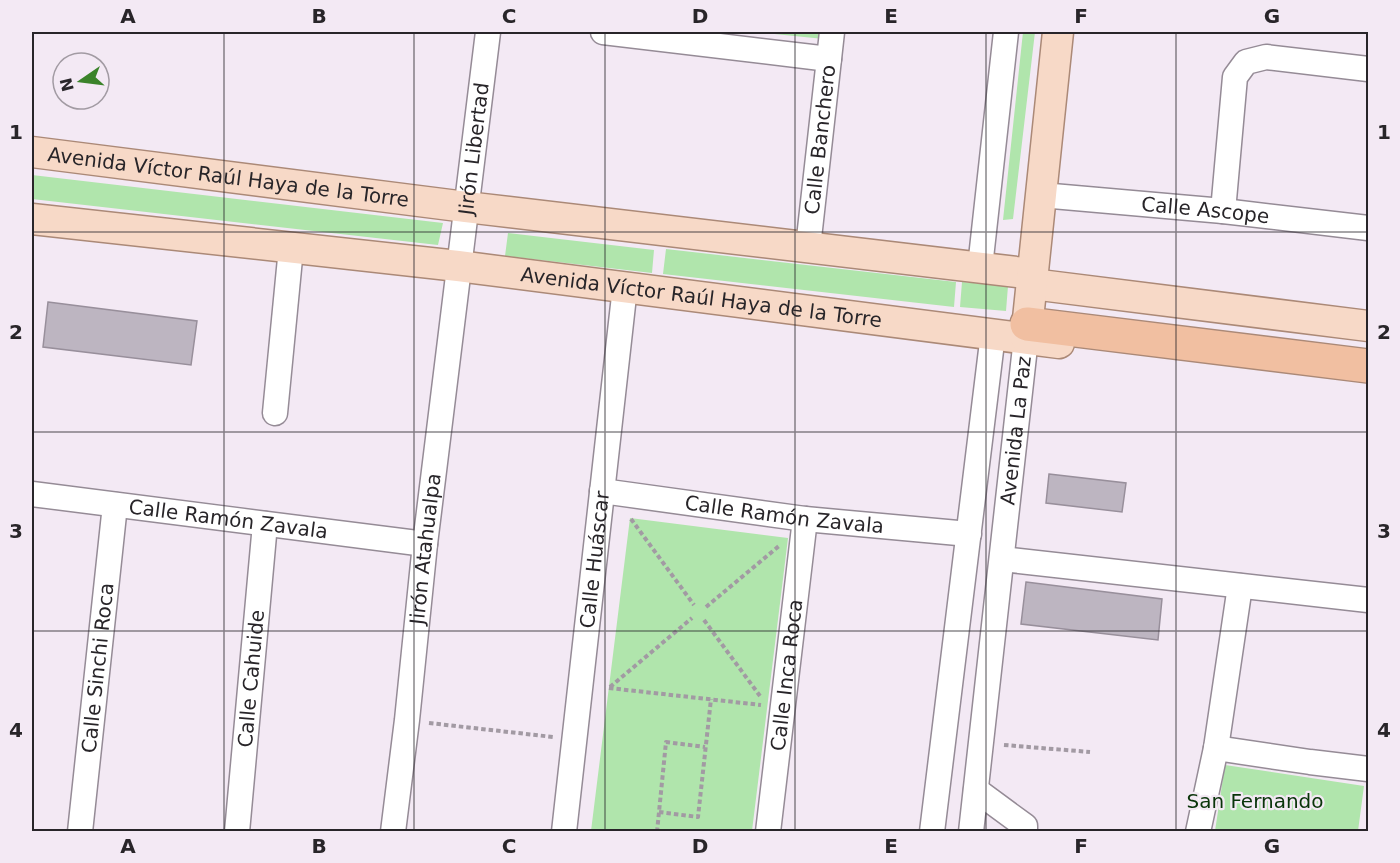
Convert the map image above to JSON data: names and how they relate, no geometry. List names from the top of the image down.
{
  "streets": {
    "main road": ["Avenida Víctor Raúl Haya de la Torre", "Avenida La Paz"],
    "street": [
      "Calle Banchero",
      "Jirón Libertad",
      "Calle Ascope",
      "Calle Ramón Zavala",
      "Jirón Atahualpa",
      "Calle Huáscar",
      "Calle Sinchi Roca",
      "Calle Inca Roca",
      "Calle Cahuide"
    ]
  },
  "crossings": [
    ["Calle Banchero", "Avenida Víctor Raúl Haya de la Torre"],
    ["Jirón Libertad", "Avenida Víctor Raúl Haya de la Torre"],
    ["Jirón Libertad", "Jirón Atahualpa"],
    ["Avenida Víctor Raúl Haya de la Torre", "Avenida La Paz"],
    ["Avenida Víctor Raúl Haya de la Torre", "Jirón Atahualpa"],
    ["Avenida Víctor Raúl Haya de la Torre", "Calle Huáscar"],
    ["Calle Ascope", "Avenida La Paz"],
    ["Avenida La Paz", "Calle Ramón Zavala"],
    ["Calle Ramón Zavala", "Jirón Atahualpa"],
    ["Calle Ramón Zavala", "Calle Huáscar"],
    ["Calle Ramón Zavala", "Calle Sinchi Roca"],
    ["Calle Ramón Zavala", "Calle Inca Roca"],
    ["Calle Ramón Zavala", "Calle Cahuide"]
  ],
  "parks": ["San Fernando"],
  "north": "left",
  "grid": {
    "columns": [
      "A",
      "B",
      "C",
      "D",
      "E",
      "F",
      "G"
    ],
    "rows": [
      "1",
      "2",
      "3",
      "4"
    ]
  }
}
